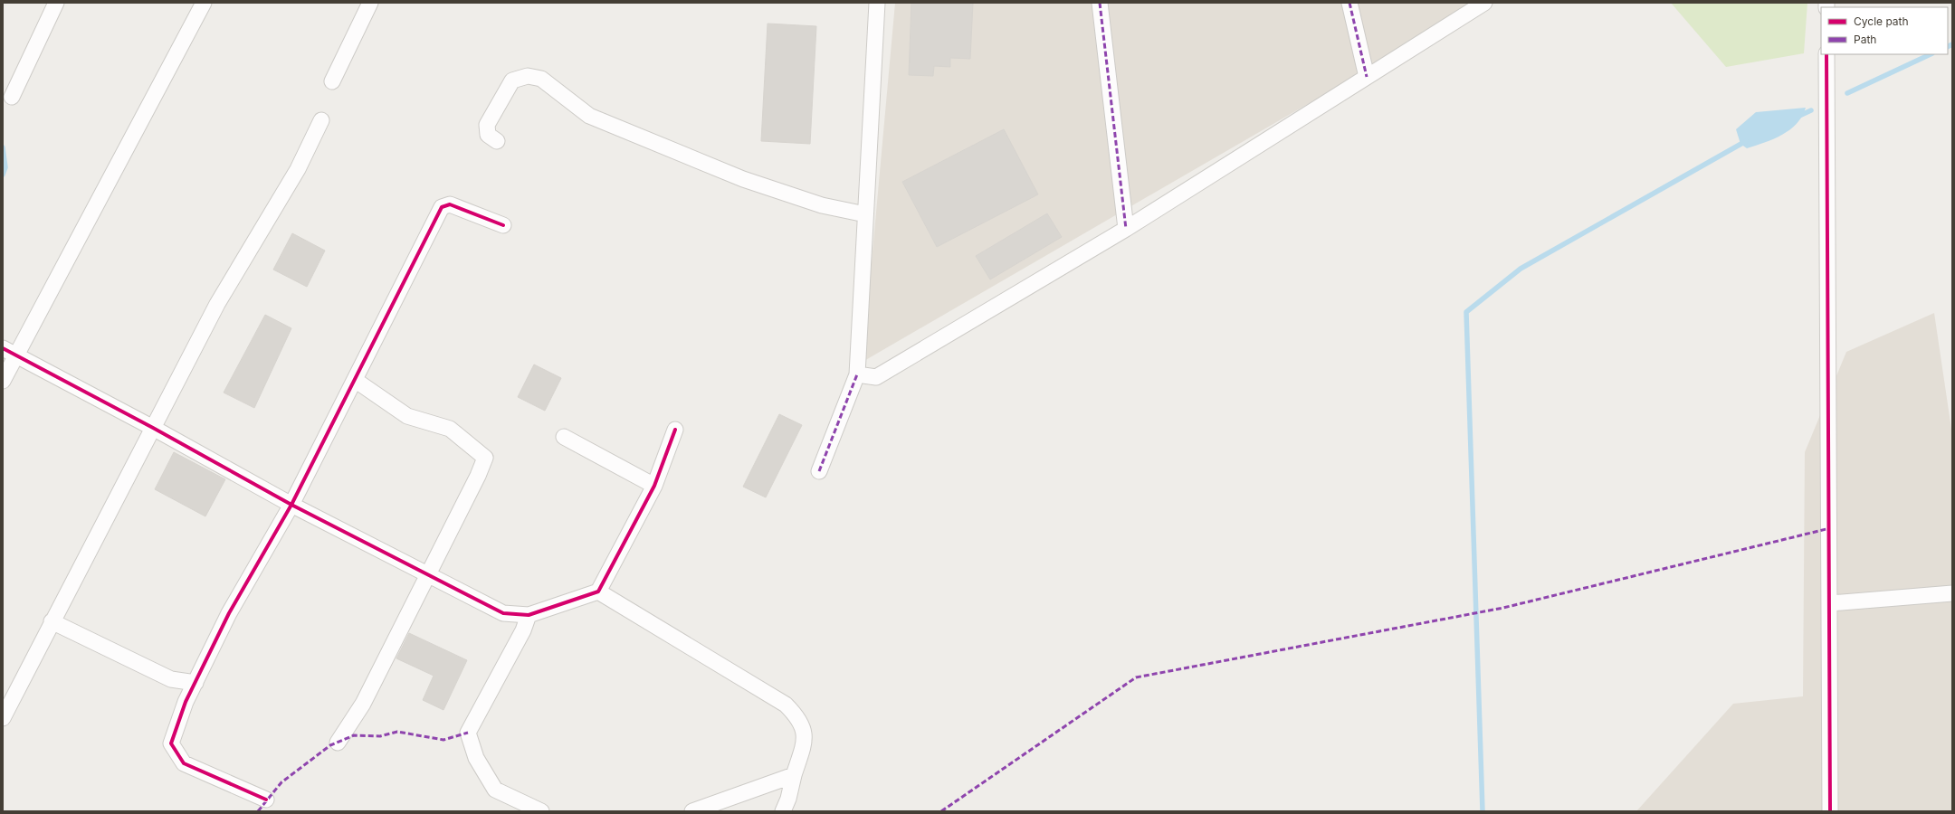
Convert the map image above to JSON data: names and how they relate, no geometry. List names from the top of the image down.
{
  "legend": ["Cycle path", "Path"]
}
